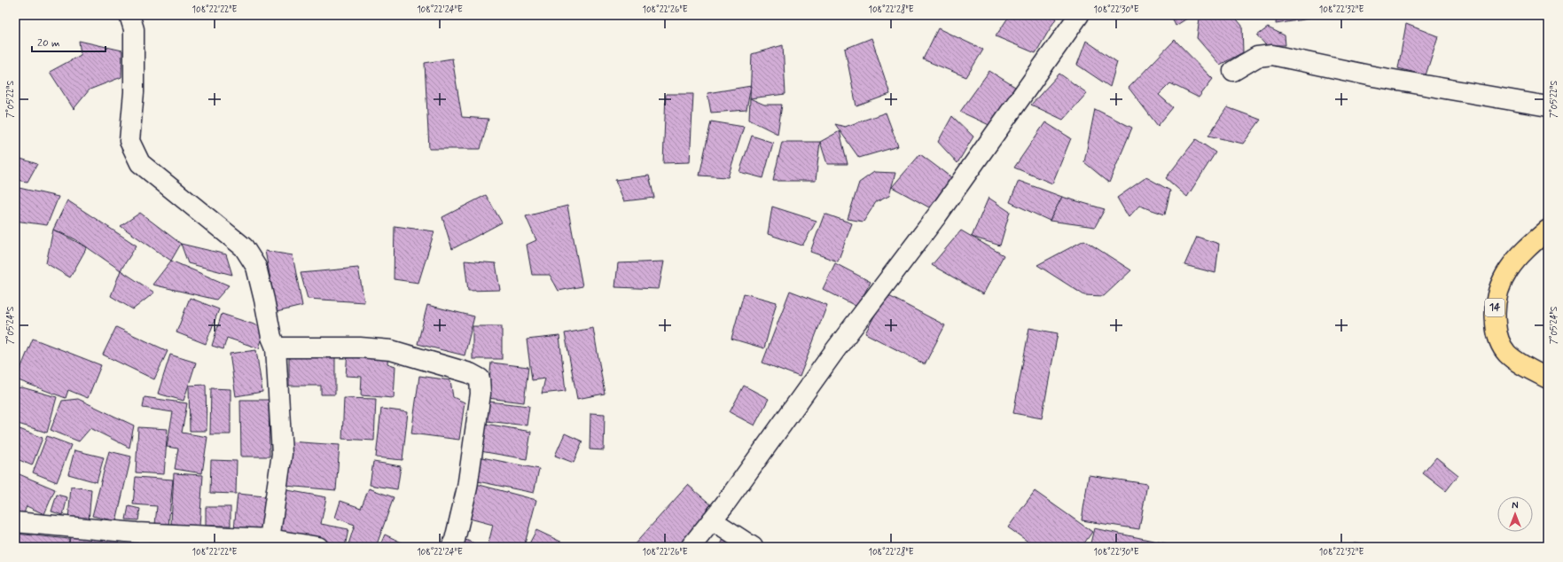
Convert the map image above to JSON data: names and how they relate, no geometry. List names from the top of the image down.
{
  "streets": {
    "highway": ["14"]
  },
  "scale_bar": "20 m",
  "north": "top",
  "coordinates": [
    "108°22'22\"E",
    "108°22'24\"E",
    "108°22'26\"E",
    "108°22'28\"E",
    "108°22'30\"E",
    "108°22'32\"E",
    "7°05'22\"S",
    "7°05'24\"S"
  ]
}
